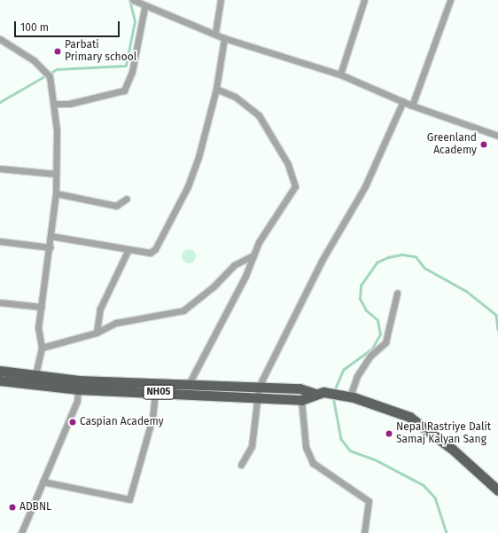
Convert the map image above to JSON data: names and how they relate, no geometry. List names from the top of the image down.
{
  "streets": {
    "main road": ["NH05"]
  },
  "places": [
    "Parbati Primary school",
    "Greenland Academy",
    "Caspian Academy",
    "Nepal Rastriye Dalit Samaj Kalyan Sang",
    "ADBNL"
  ],
  "scale_bar": "100 m"
}
